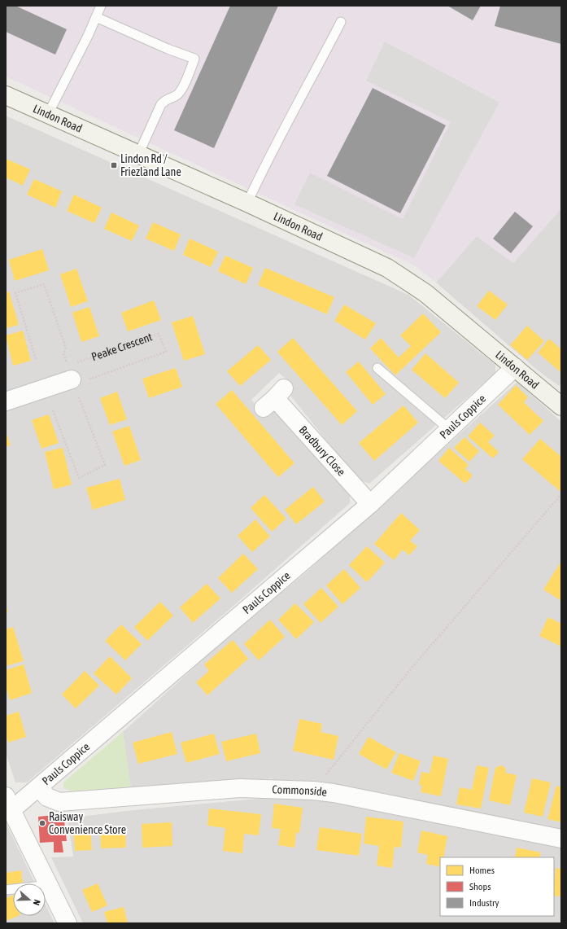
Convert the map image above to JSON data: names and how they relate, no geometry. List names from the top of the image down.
{
  "streets": {
    "main road": ["Lindon Road"],
    "street": ["Pauls Coppice", "Bradbury Close", "Commonside"],
    "path": ["Peake Crescent"]
  },
  "crossings": [
    ["Lindon Road", "Pauls Coppice"],
    ["Pauls Coppice", "Bradbury Close"],
    ["Pauls Coppice", "Commonside"]
  ],
  "places": {
    "transit": ["Lindon Rd / Friezland Lane"],
    "other": ["Raisway Convenience Store"]
  },
  "legend": ["Homes", "Shops", "Industry"],
  "north": "right"
}
